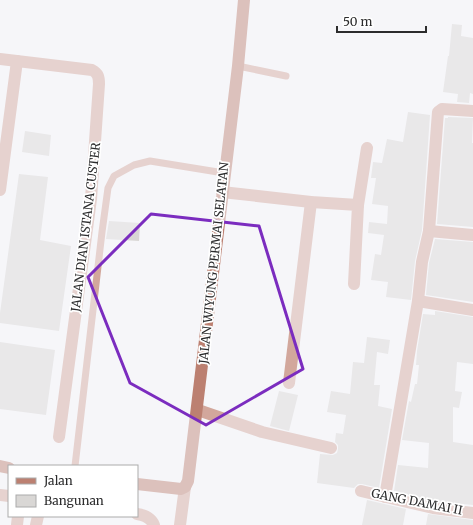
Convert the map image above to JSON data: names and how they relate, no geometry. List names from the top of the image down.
{
  "streets": {
    "street": ["JALAN DIAN ISTANA CUSTER", "JALAN WIYUNG PERMAI SELATAN", "GANG DAMAI II"]
  },
  "legend": ["Jalan", "Bangunan"],
  "scale_bar": "50 m"
}
